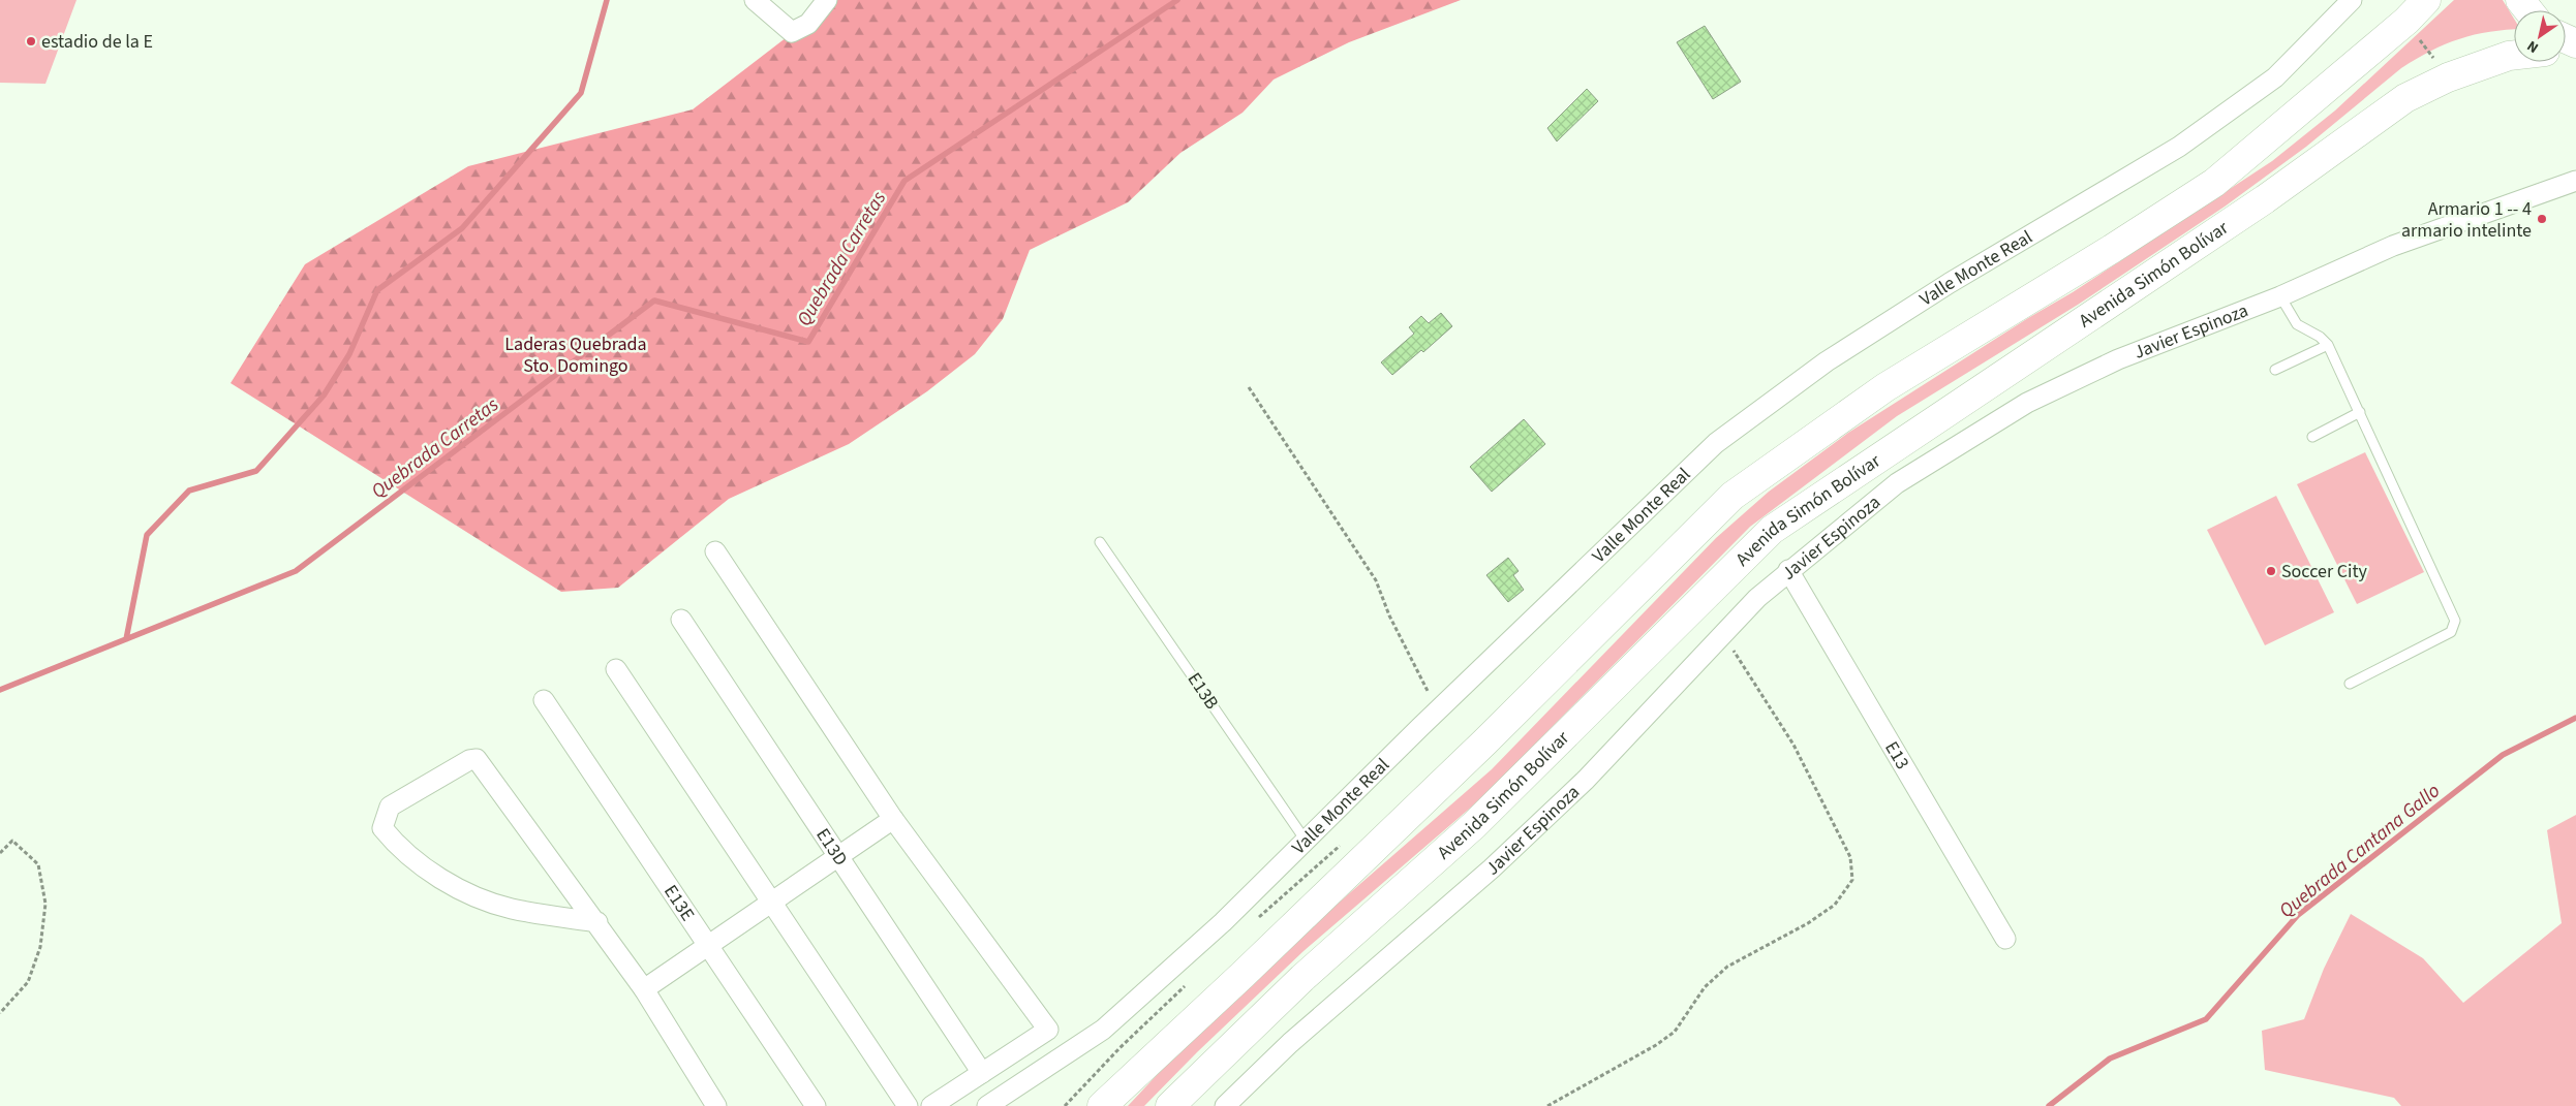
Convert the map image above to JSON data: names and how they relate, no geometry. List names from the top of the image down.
{
  "streets": {
    "highway": ["Avenida Simón Bolívar"],
    "street": [
      "Valle Monte Real",
      "Javier Espinoza",
      "E13",
      "E13D",
      "E13E"
    ],
    "lane": ["E13B"]
  },
  "crossings": [
    ["Valle Monte Real", "E13B"],
    ["Javier Espinoza", "E13"]
  ],
  "water": ["Quebrada Carretas", "Quebrada Cantana Gallo"],
  "parks": ["Laderas Quebrada Sto. Domingo"],
  "places": ["estadio de la E", "Armario 1 -- 4 armario intelinte", "Soccer City"],
  "north": "bottom left"
}
